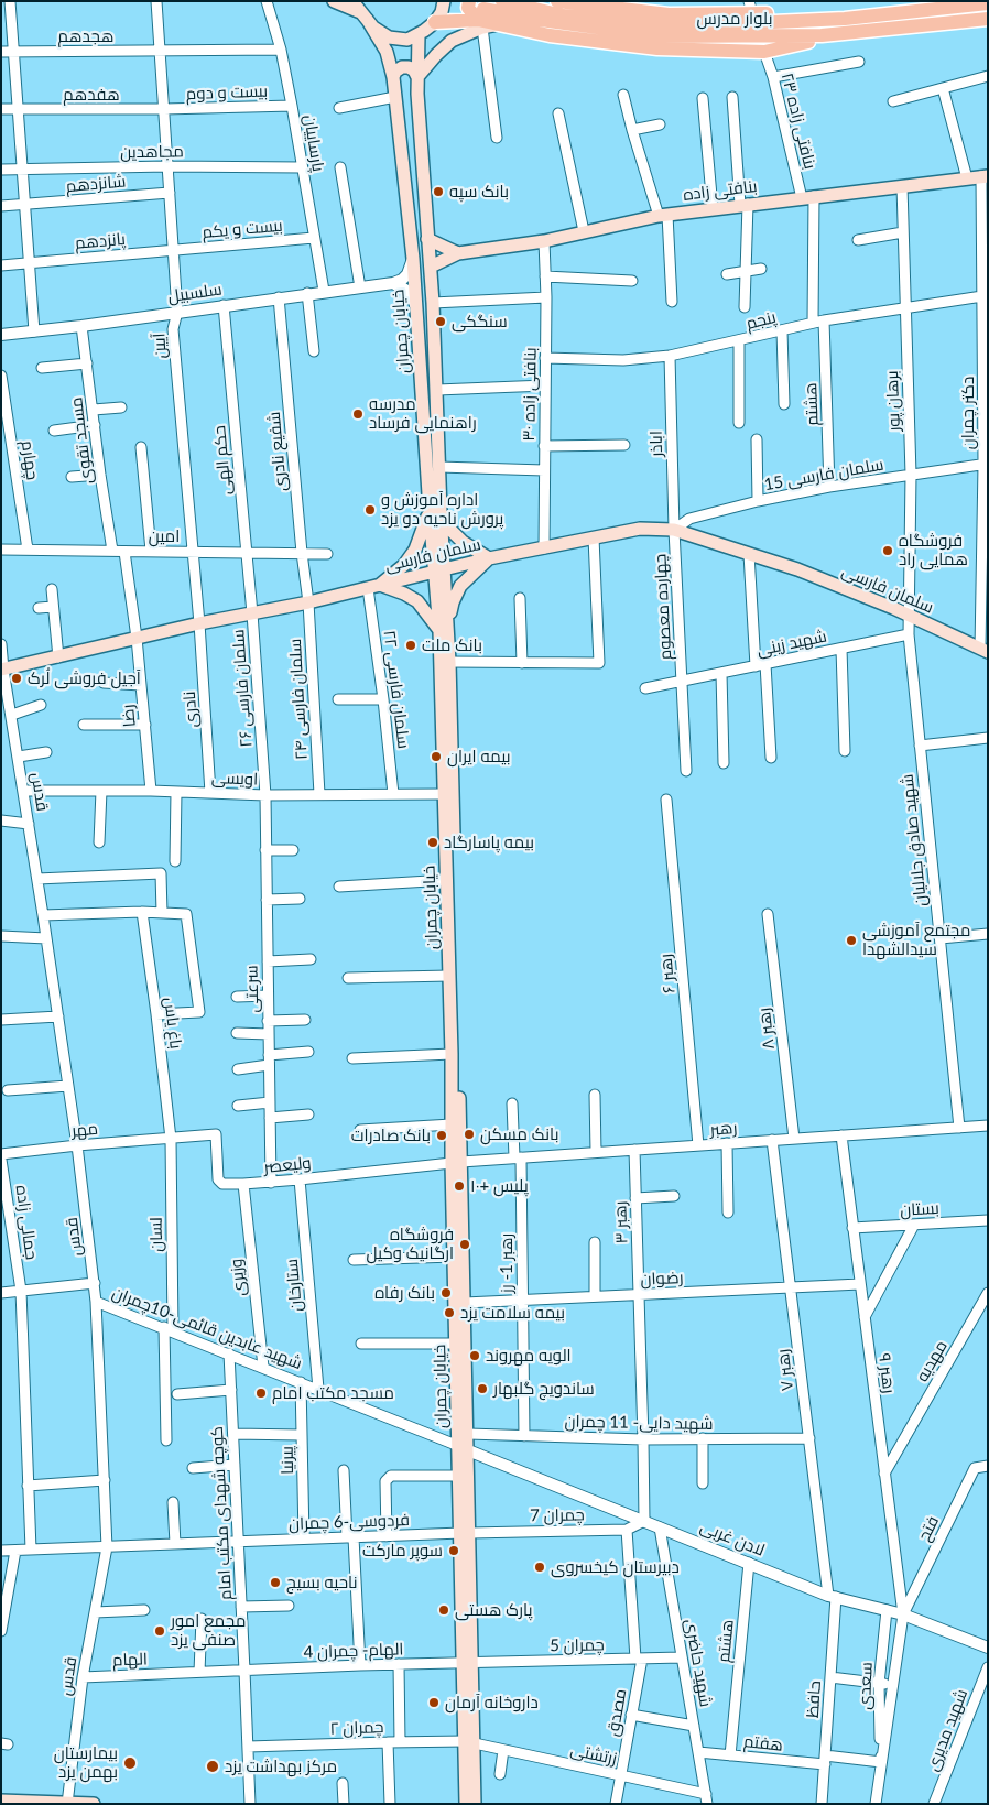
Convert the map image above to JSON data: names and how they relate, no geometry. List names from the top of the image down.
{
  "streets": {
    "main road": [
      "بلوار مدرس",
      "بنافتی زاده",
      "خیابان چمران",
      "سلمان فارسی"
    ],
    "street": [
      "هجدهم",
      "بیست و دوم",
      "هفدهم",
      "بنافتی زاده ۲۳",
      "پارساییان",
      "مجاهدین",
      "شانزدهم",
      "بیست و یکم",
      "پانزدهم",
      "سلسبیل",
      "پنجم",
      "آیین",
      "بنافتی زاده ۳۰",
      "برهان پور",
      "هشتم",
      "دکتر چمران",
      "مسجد تقوی",
      "اباذر",
      "شفیع نادری",
      "چهارم",
      "حکم الهی",
      "سلمان فارسی 15",
      "امین",
      "چهارده معصوم",
      "شهید زینی",
      "سلمان فارسی ۲۶",
      "سلمان فارسی ۲۲",
      "سلمان فارسی ۲۴",
      "نادری",
      "رضا",
      "اویسی",
      "قدس",
      "شهید صادق جلالیان",
      "رهبر ۶",
      "سرعتی",
      "باغ یاس",
      "رهبر ۸",
      "رهبر",
      "مهر",
      "ولیعصر",
      "بستان",
      "جمالی زاده",
      "رهبر ۳",
      "لسان",
      "رهبر 1- رز",
      "وزیری",
      "رضوان",
      "ستارخان",
      "شهید عابدین قائمی-10چمران",
      "مهدیه",
      "رهبر ۷",
      "رهبر ۹",
      "شهید دایی- 11 چمران",
      "پیرنیا",
      "کوچه شهدای مکتب امام",
      "چمران 7",
      "فردوسی-6 چمران",
      "فتح",
      "لادن غربی",
      "چمران 5",
      "الهام- چمران 4",
      "الهام",
      "شهید حاضری",
      "سعدی",
      "حافظ",
      "مصدق",
      "چمران ۲",
      "شهید مدیری",
      "هفتم",
      "زرتشتی"
    ]
  },
  "crossings": [
    ["هجدهم", "پارساییان"],
    ["هجدهم", "آیین"],
    ["بیست و دوم", "هفدهم"],
    ["بیست و دوم", "پارساییان"],
    ["بیست و دوم", "آیین"],
    ["هفدهم", "آیین"],
    ["بنافتی زاده ۲۳", "بنافتی زاده"],
    ["بنافتی زاده ۲۳", "پنجم"],
    ["پارساییان", "مجاهدین"],
    ["پارساییان", "بیست و یکم"],
    ["پارساییان", "سلسبیل"],
    ["مجاهدین", "آیین"],
    ["شانزدهم", "آیین"],
    ["بنافتی زاده", "خیابان چمران"],
    ["بنافتی زاده", "بنافتی زاده ۳۰"],
    ["بنافتی زاده", "برهان پور"],
    ["بنافتی زاده", "دکتر چمران"],
    ["بیست و یکم", "پانزدهم"],
    ["بیست و یکم", "آیین"],
    ["پانزدهم", "آیین"],
    ["سلسبیل", "آیین"],
    ["سلسبیل", "مسجد تقوی"],
    ["سلسبیل", "شفیع نادری"],
    ["سلسبیل", "حکم الهی"],
    ["پنجم", "بنافتی زاده ۳۰"],
    ["پنجم", "برهان پور"],
    ["پنجم", "هشتم"],
    ["پنجم", "دکتر چمران"],
    ["پنجم", "اباذر"],
    ["خیابان چمران", "سلمان فارسی"],
    ["خیابان چمران", "اویسی"],
    ["خیابان چمران", "رهبر"],
    ["خیابان چمران", "ولیعصر"],
    ["خیابان چمران", "رضوان"],
    ["خیابان چمران", "شهید عابدین قائمی-10چمران"],
    ["خیابان چمران", "شهید دایی- 11 چمران"],
    ["خیابان چمران", "چمران 7"],
    ["خیابان چمران", "فردوسی-6 چمران"],
    ["خیابان چمران", "لادن غربی"],
    ["خیابان چمران", "چمران 5"],
    ["خیابان چمران", "الهام- چمران 4"],
    ["خیابان چمران", "چمران ۲"],
    ["خیابان چمران", "زرتشتی"],
    ["آیین", "امین"],
    ["آیین", "سلمان فارسی"],
    ["آیین", "نادری"],
    ["بنافتی زاده ۳۰", "سلمان فارسی"],
    ["برهان پور", "سلمان فارسی 15"],
    ["برهان پور", "سلمان فارسی"],
    ["برهان پور", "شهید صادق جلالیان"],
    ["هشتم", "سلمان فارسی 15"],
    ["هشتم", "لادن غربی"],
    ["هشتم", "هفتم"],
    ["دکتر چمران", "سلمان فارسی 15"],
    ["دکتر چمران", "سلمان فارسی"],
    ["مسجد تقوی", "امین"],
    ["اباذر", "سلمان فارسی 15"],
    ["اباذر", "سلمان فارسی"],
    ["اباذر", "چهارده معصوم"],
    ["شفیع نادری", "امین"],
    ["شفیع نادری", "سلمان فارسی"],
    ["شفیع نادری", "سلمان فارسی ۲۴"],
    ["چهارم", "امین"],
    ["حکم الهی", "امین"],
    ["حکم الهی", "سلمان فارسی"],
    ["حکم الهی", "سلمان فارسی ۲۶"],
    ["سلمان فارسی 15", "سلمان فارسی"],
    ["سلمان فارسی 15", "چهارده معصوم"],
    ["امین", "رضا"],
    ["سلمان فارسی", "چهارده معصوم"],
    ["سلمان فارسی", "سلمان فارسی ۲۶"],
    ["سلمان فارسی", "سلمان فارسی ۲۲"],
    ["سلمان فارسی", "سلمان فارسی ۲۴"],
    ["سلمان فارسی", "نادری"],
    ["سلمان فارسی", "رضا"],
    ["سلمان فارسی", "قدس"],
    ["سلمان فارسی", "شهید صادق جلالیان"],
    ["چهارده معصوم", "شهید زینی"],
    ["شهید زینی", "شهید صادق جلالیان"],
    ["سلمان فارسی ۲۶", "اویسی"],
    ["سلمان فارسی ۲۶", "سرعتی"],
    ["سلمان فارسی ۲۲", "اویسی"],
    ["سلمان فارسی ۲۴", "اویسی"],
    ["نادری", "اویسی"],
    ["رضا", "اویسی"],
    ["اویسی", "قدس"],
    ["اویسی", "سرعتی"],
    ["قدس", "مهر"],
    ["قدس", "شهید عابدین قائمی-10چمران"],
    ["قدس", "فردوسی-6 چمران"],
    ["قدس", "الهام"],
    ["شهید صادق جلالیان", "رهبر"],
    ["رهبر ۶", "رهبر"],
    ["سرعتی", "ولیعصر"],
    ["باغ یاس", "مهر"],
    ["باغ یاس", "ولیعصر"],
    ["باغ یاس", "لسان"],
    ["رهبر ۸", "رهبر"],
    ["رهبر", "ولیعصر"],
    ["رهبر", "رهبر ۳"],
    ["رهبر", "رهبر 1- رز"],
    ["رهبر", "رهبر ۷"],
    ["رهبر", "رهبر ۹"],
    ["مهر", "ولیعصر"],
    ["مهر", "لسان"],
    ["ولیعصر", "لسان"],
    ["ولیعصر", "وزیری"],
    ["ولیعصر", "ستارخان"],
    ["بستان", "رهبر ۹"],
    ["جمالی زاده", "فردوسی-6 چمران"],
    ["رهبر ۳", "رضوان"],
    ["رهبر ۳", "شهید دایی- 11 چمران"],
    ["رهبر ۳", "چمران 7"],
    ["رهبر ۳", "لادن غربی"],
    ["لسان", "شهید عابدین قائمی-10چمران"],
    ["رهبر 1- رز", "رضوان"],
    ["رهبر 1- رز", "شهید دایی- 11 چمران"],
    ["وزیری", "شهید عابدین قائمی-10چمران"],
    ["رضوان", "رهبر ۷"],
    ["رضوان", "رهبر ۹"],
    ["ستارخان", "شهید عابدین قائمی-10چمران"],
    ["شهید عابدین قائمی-10چمران", "پیرنیا"],
    ["شهید عابدین قائمی-10چمران", "کوچه شهدای مکتب امام"],
    ["شهید عابدین قائمی-10چمران", "لادن غربی"],
    ["مهدیه", "رهبر ۹"],
    ["رهبر ۷", "شهید دایی- 11 چمران"],
    ["رهبر ۷", "لادن غربی"],
    ["رهبر ۷", "حافظ"],
    ["رهبر ۹", "فتح"],
    ["رهبر ۹", "لادن غربی"],
    ["رهبر ۹", "سعدی"],
    ["پیرنیا", "فردوسی-6 چمران"],
    ["کوچه شهدای مکتب امام", "فردوسی-6 چمران"],
    ["کوچه شهدای مکتب امام", "الهام- چمران 4"],
    ["کوچه شهدای مکتب امام", "الهام"],
    ["کوچه شهدای مکتب امام", "چمران ۲"],
    ["چمران 7", "فردوسی-6 چمران"],
    ["چمران 7", "لادن غربی"],
    ["چمران 7", "مصدق"],
    ["فتح", "لادن غربی"],
    ["فتح", "سعدی"],
    ["لادن غربی", "شهید حاضری"],
    ["لادن غربی", "سعدی"],
    ["لادن غربی", "حافظ"],
    ["چمران 5", "الهام- چمران 4"],
    ["چمران 5", "شهید حاضری"],
    ["چمران 5", "مصدق"],
    ["الهام- چمران 4", "الهام"],
    ["شهید حاضری", "هفتم"],
    ["شهید حاضری", "زرتشتی"],
    ["سعدی", "هفتم"],
    ["حافظ", "هفتم"],
    ["مصدق", "زرتشتی"],
    ["چمران ۲", "زرتشتی"]
  ],
  "places": [
    "بانک سپه",
    "سنگکی",
    "مدرسه راهنمایی فرساد",
    "اداره آموزش و پرورش ناحیه دو یزد",
    "فروشگاه همایی راد",
    "بانک ملت",
    "آجیل فروشی لُرک",
    "بیمه ایران",
    "بیمه پاسارگاد",
    "مجتمع آموزشی سیدالشهدا",
    "بانک مسکن",
    "بانک صادرات",
    "پلیس +۱۰",
    "فروشگاه ارگانیک وکیل",
    "بانک رفاه",
    "بيمه سلامت يزد",
    "الویه مهروند",
    "ساندویچ گلبهار",
    "مسجد مکتب امام",
    "سوپر مارکت",
    "دبیرستان کیخسروی",
    "ناحیه بسیج",
    "پارک هستی",
    "مجمع امور صنفی یزد",
    "داروخانه آرمان",
    "بیمارستان بهمن یزد",
    "مرکز بهداشت یزد"
  ]
}
